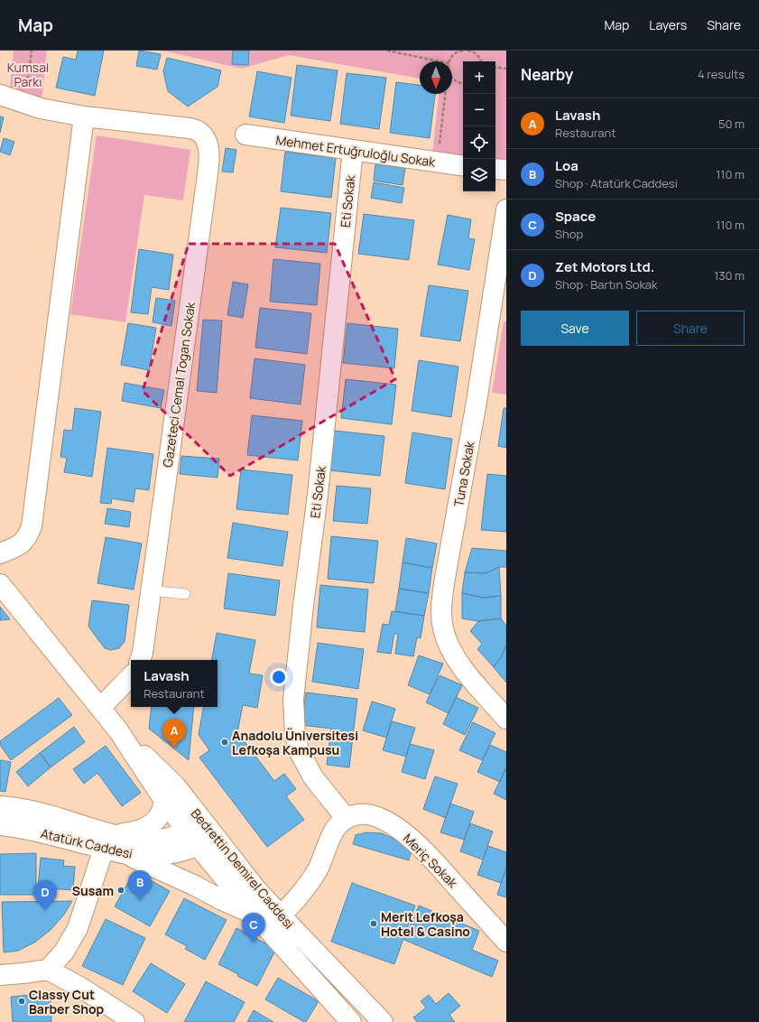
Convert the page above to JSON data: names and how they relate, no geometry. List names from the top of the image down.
{
  "streets": {
    "street": [
      "Mehmet Ertuğruloğlu Sokak",
      "Eti Sokak",
      "Gazeteci Cemal Togan Sokak",
      "Tuna Sokak",
      "Atatürk Caddesi",
      "Meriç Sokak",
      "Bedrettin Demirel Caddesi"
    ]
  },
  "crossings": [
    ["Mehmet Ertuğruloğlu Sokak", "Eti Sokak"],
    ["Eti Sokak", "Meriç Sokak"],
    ["Atatürk Caddesi", "Bedrettin Demirel Caddesi"]
  ],
  "parks": ["Kumsal Parkı"],
  "places": [
    "Anadolu Üniversitesi Lefkoşa Kampusu",
    "Susam",
    "Merit Lefkoşa Hotel & Casino",
    "Classy Cut Barber Shop"
  ],
  "north": "bottom",
  "page": {
    "header": "Map",
    "nav": ["Map", "Layers", "Share"],
    "heading": ["Nearby", "4 results"],
    "map_buttons": ["+", "−"],
    "list": [
      {
        "mark": "A",
        "name": "Lavash",
        "note": "Restaurant",
        "value": "50 m"
      },
      {
        "mark": "B",
        "name": "Loa",
        "note": "Shop · Atatürk Caddesi",
        "value": "110 m"
      },
      {
        "mark": "C",
        "name": "Space",
        "note": "Shop",
        "value": "110 m"
      },
      {
        "mark": "D",
        "name": "Zet Motors Ltd.",
        "note": "Shop · Bartın Sokak",
        "value": "130 m"
      }
    ],
    "buttons": ["Save", "Share"],
    "popup": ["Lavash", "Restaurant"],
    "pins": [
      "A",
      "B",
      "D",
      "C"
    ]
  }
}
